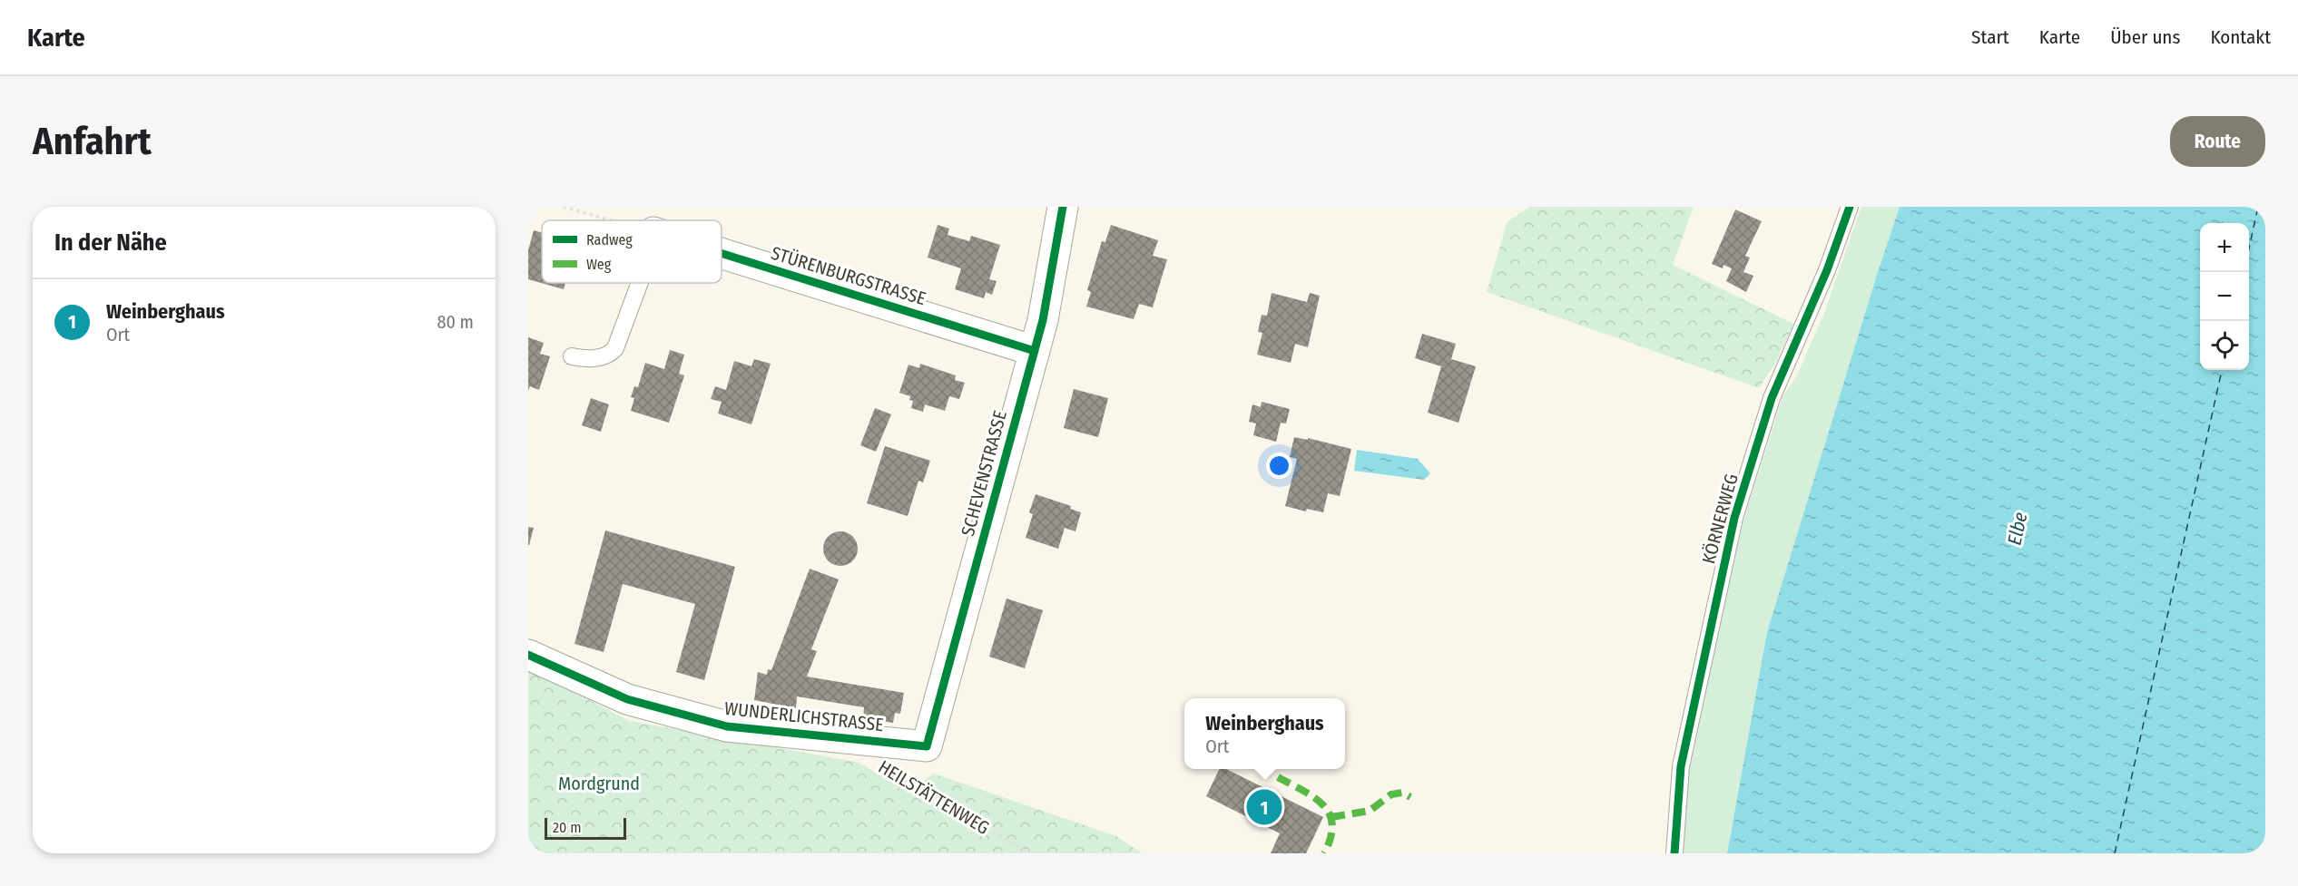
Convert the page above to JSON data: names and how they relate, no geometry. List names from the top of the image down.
{
  "streets": {
    "street": ["STÜRENBURGSTRASSE", "SCHEVENSTRASSE", "WUNDERLICHSTRASSE"],
    "lane": ["KÖRNERWEG"],
    "path": ["HEILSTÄTTENWEG"]
  },
  "crossings": [
    ["STÜRENBURGSTRASSE", "SCHEVENSTRASSE"],
    ["SCHEVENSTRASSE", "WUNDERLICHSTRASSE"]
  ],
  "water": ["Elbe"],
  "parks": ["Mordgrund"],
  "legend": ["Radweg", "Weg"],
  "scale_bar": "20 m",
  "page": {
    "header": "Karte",
    "nav": [
      "Start",
      "Karte",
      "Über uns",
      "Kontakt"
    ],
    "buttons": "Route",
    "title": "Anfahrt",
    "heading": "In der Nähe",
    "map_buttons": ["+", "−"],
    "list": [
      {
        "mark": "1",
        "name": "Weinberghaus",
        "note": "Ort",
        "value": "80 m"
      }
    ],
    "popup": ["Weinberghaus", "Ort"],
    "pins": "1",
    "scale": "20 m"
  }
}
